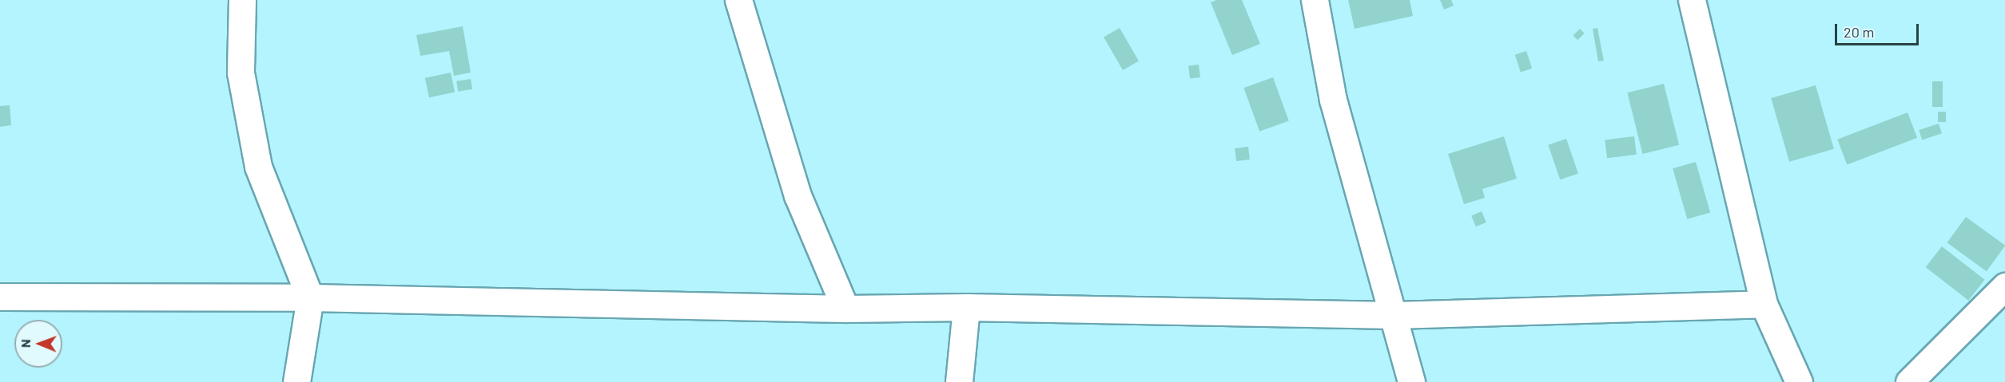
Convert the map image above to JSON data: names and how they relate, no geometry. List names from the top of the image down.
{
  "scale_bar": "20 m",
  "north": "left"
}
